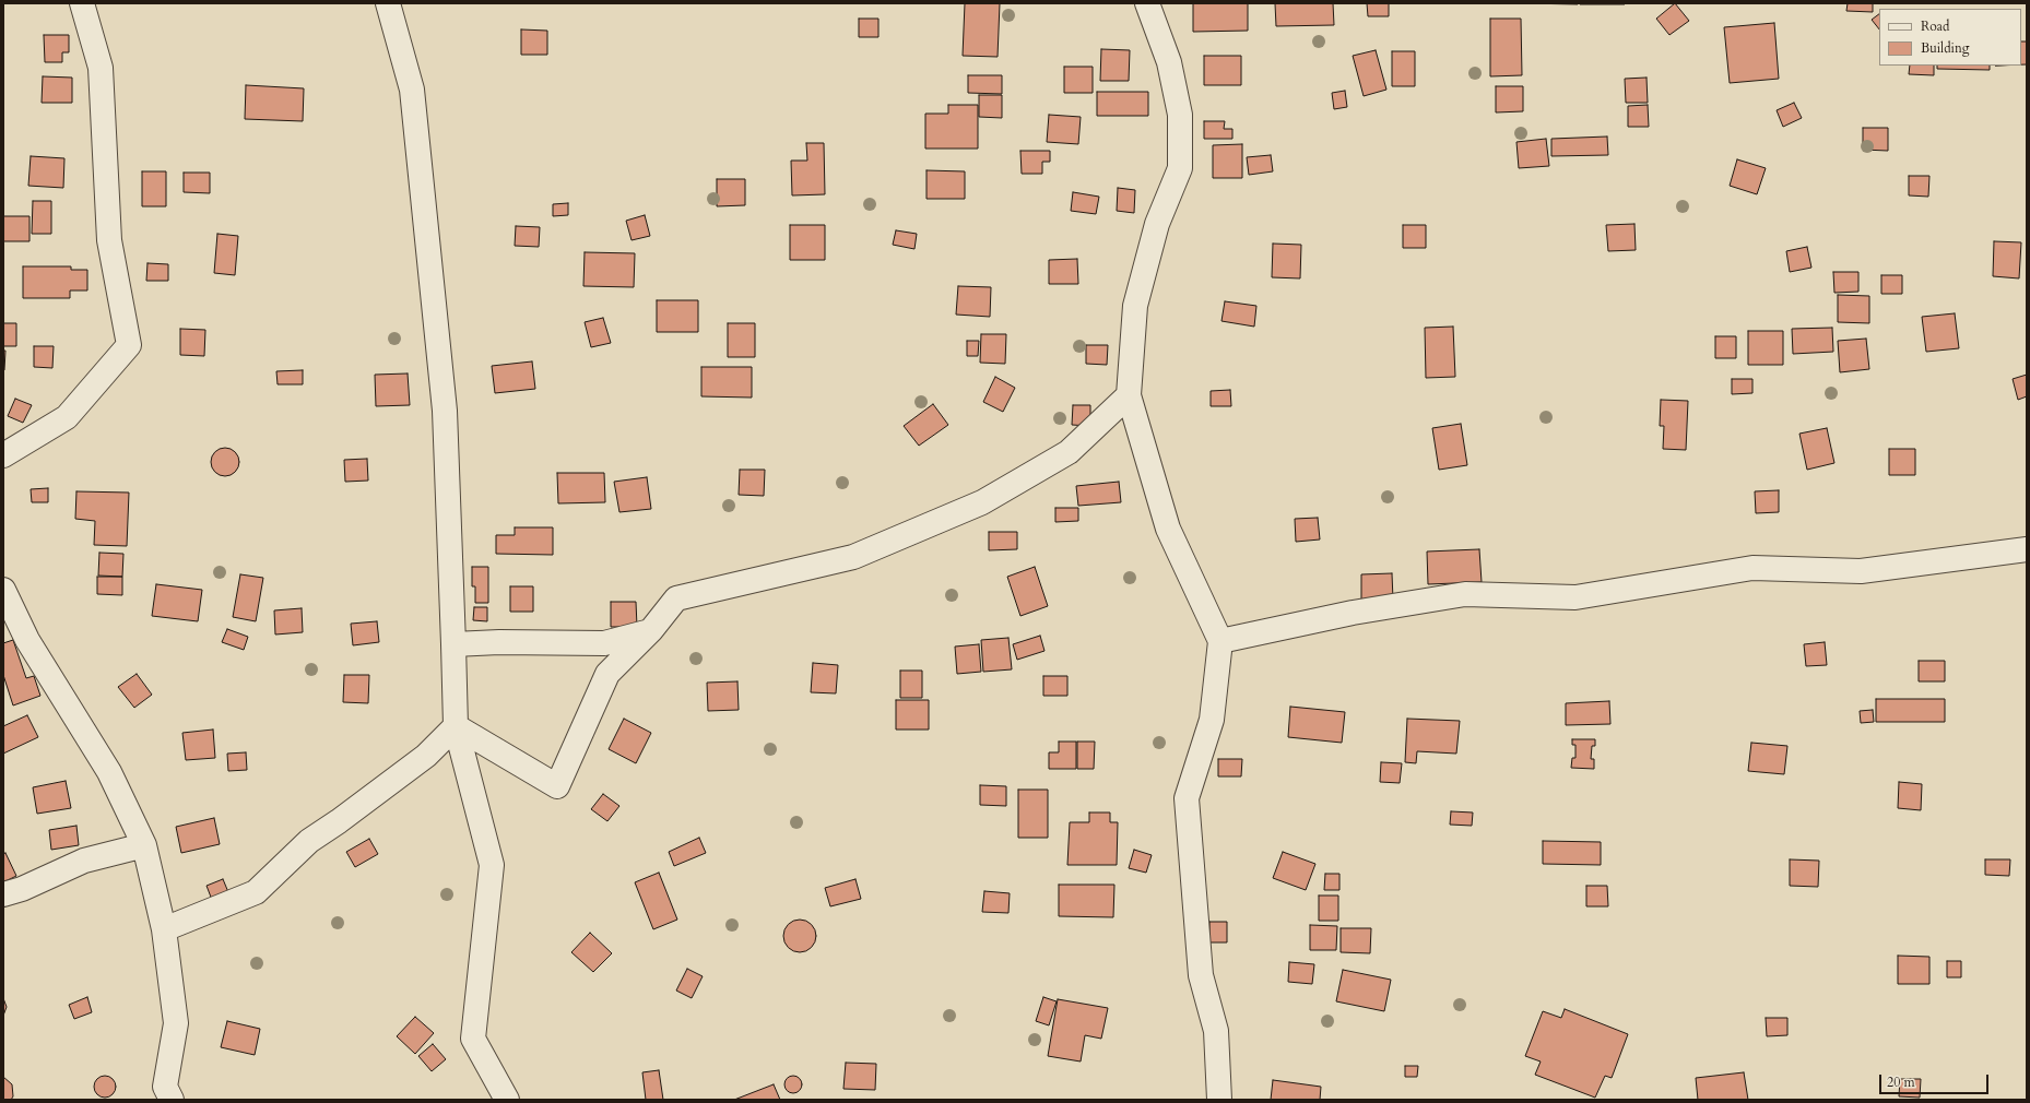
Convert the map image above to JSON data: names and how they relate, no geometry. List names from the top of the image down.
{
  "legend": ["Road", "Building"],
  "scale_bar": "20 m"
}
